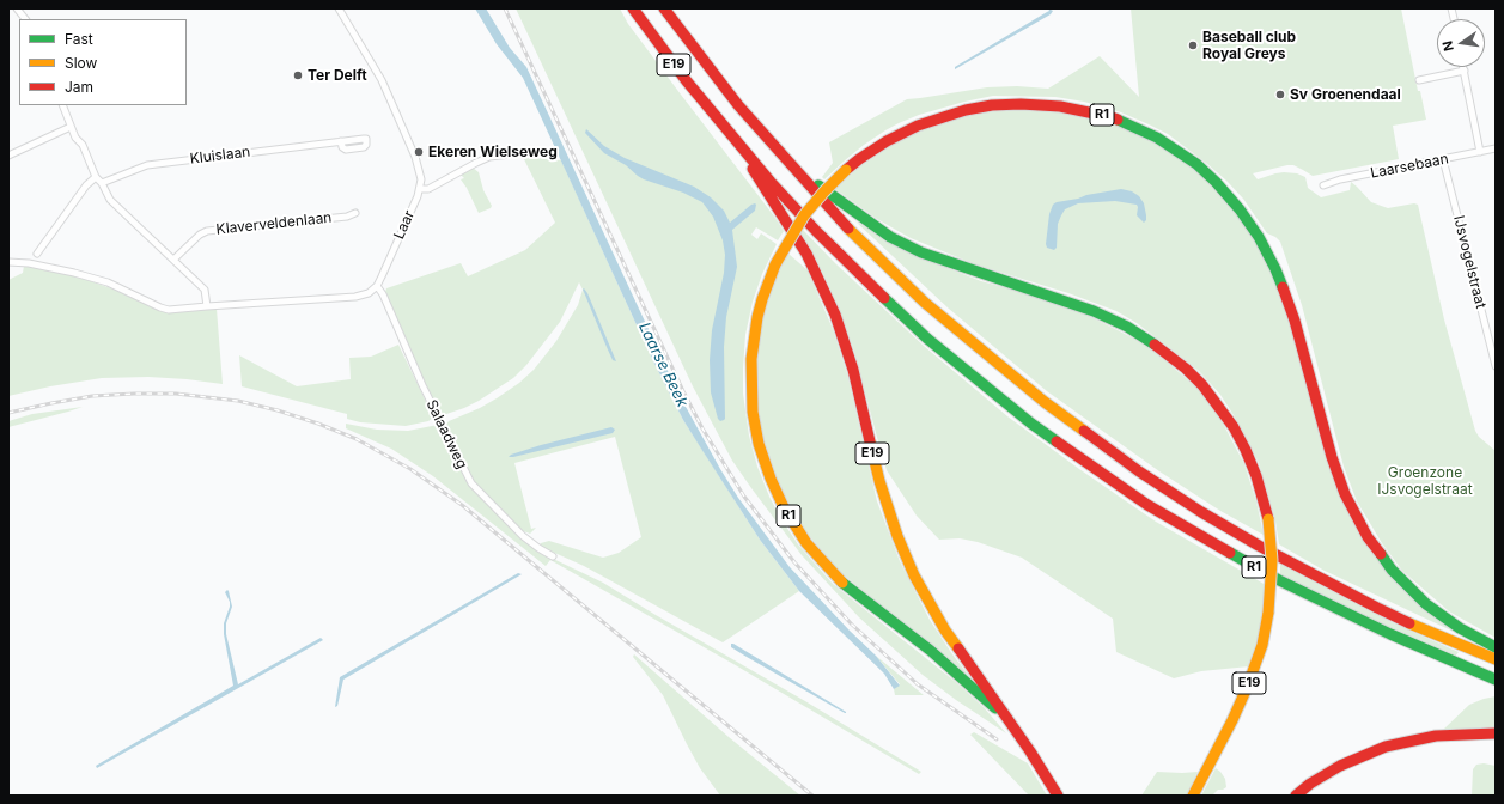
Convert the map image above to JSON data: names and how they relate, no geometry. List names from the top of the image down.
{
  "streets": {
    "highway": ["E19", "R1"],
    "street": [
      "Kluislaan",
      "Laarsebaan",
      "Klaverveldenlaan",
      "Laar",
      "IJsvogelstraat",
      "Salaadweg"
    ]
  },
  "crossings": [
    ["E19", "R1"],
    ["Laarsebaan", "IJsvogelstraat"],
    ["Laar", "Salaadweg"]
  ],
  "water": ["Laarse Beek"],
  "parks": ["Groenzone IJsvogelstraat"],
  "places": [
    "Baseball club Royal Greys",
    "Ter Delft",
    "Sv Groenendaal",
    "Ekeren Wielseweg"
  ],
  "legend": ["Fast", "Slow", "Jam"],
  "north": "left"
}
